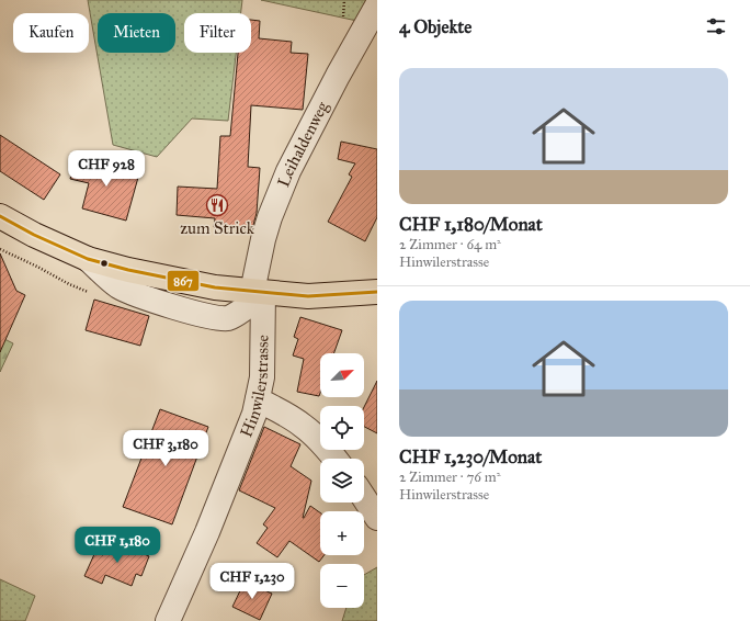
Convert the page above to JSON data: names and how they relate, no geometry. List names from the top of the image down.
{
  "streets": {
    "street": ["Leihaldenweg", "Hinwilerstrasse"]
  },
  "crossings": [
    ["Leihaldenweg", "Hinwilerstrasse"]
  ],
  "places": {
    "restaurant": ["zum Strick"]
  },
  "lines": ["transit line 867"],
  "north": "top right",
  "page": {
    "heading": "4 Objekte",
    "chip": ["Kaufen", "Mieten", "Filter"],
    "list": [
      {
        "name": "CHF 1,180/Monat",
        "note": "2 Zimmer · 64 m² · Hinwilerstrasse"
      },
      {
        "name": "CHF 1,230/Monat",
        "note": "2 Zimmer · 76 m² · Hinwilerstrasse"
      }
    ],
    "price": [
      "CHF 928",
      "CHF 3,180",
      "CHF 1,180",
      "CHF 1,230"
    ],
    "map_buttons": ["+", "−"]
  }
}
